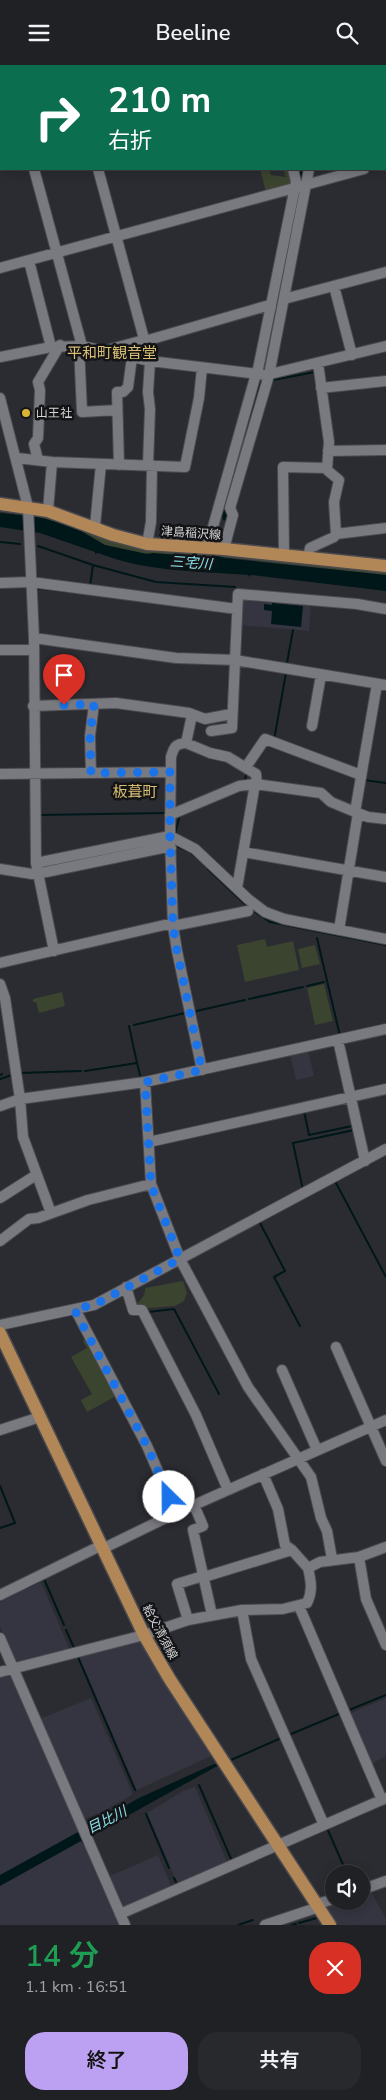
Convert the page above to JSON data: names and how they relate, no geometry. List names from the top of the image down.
{
  "streets": {
    "main road": ["津島稲沢線", "給父清須線"]
  },
  "districts": ["平和町観音堂", "板葺町"],
  "water": ["三宅川", "目比川"],
  "places": ["山王社"],
  "page": {
    "header": "Beeline",
    "turn": ["210 m", "右折"],
    "heading": ["14 分", "1.1 km · 16:51"],
    "buttons": ["終了", "共有"]
  }
}
